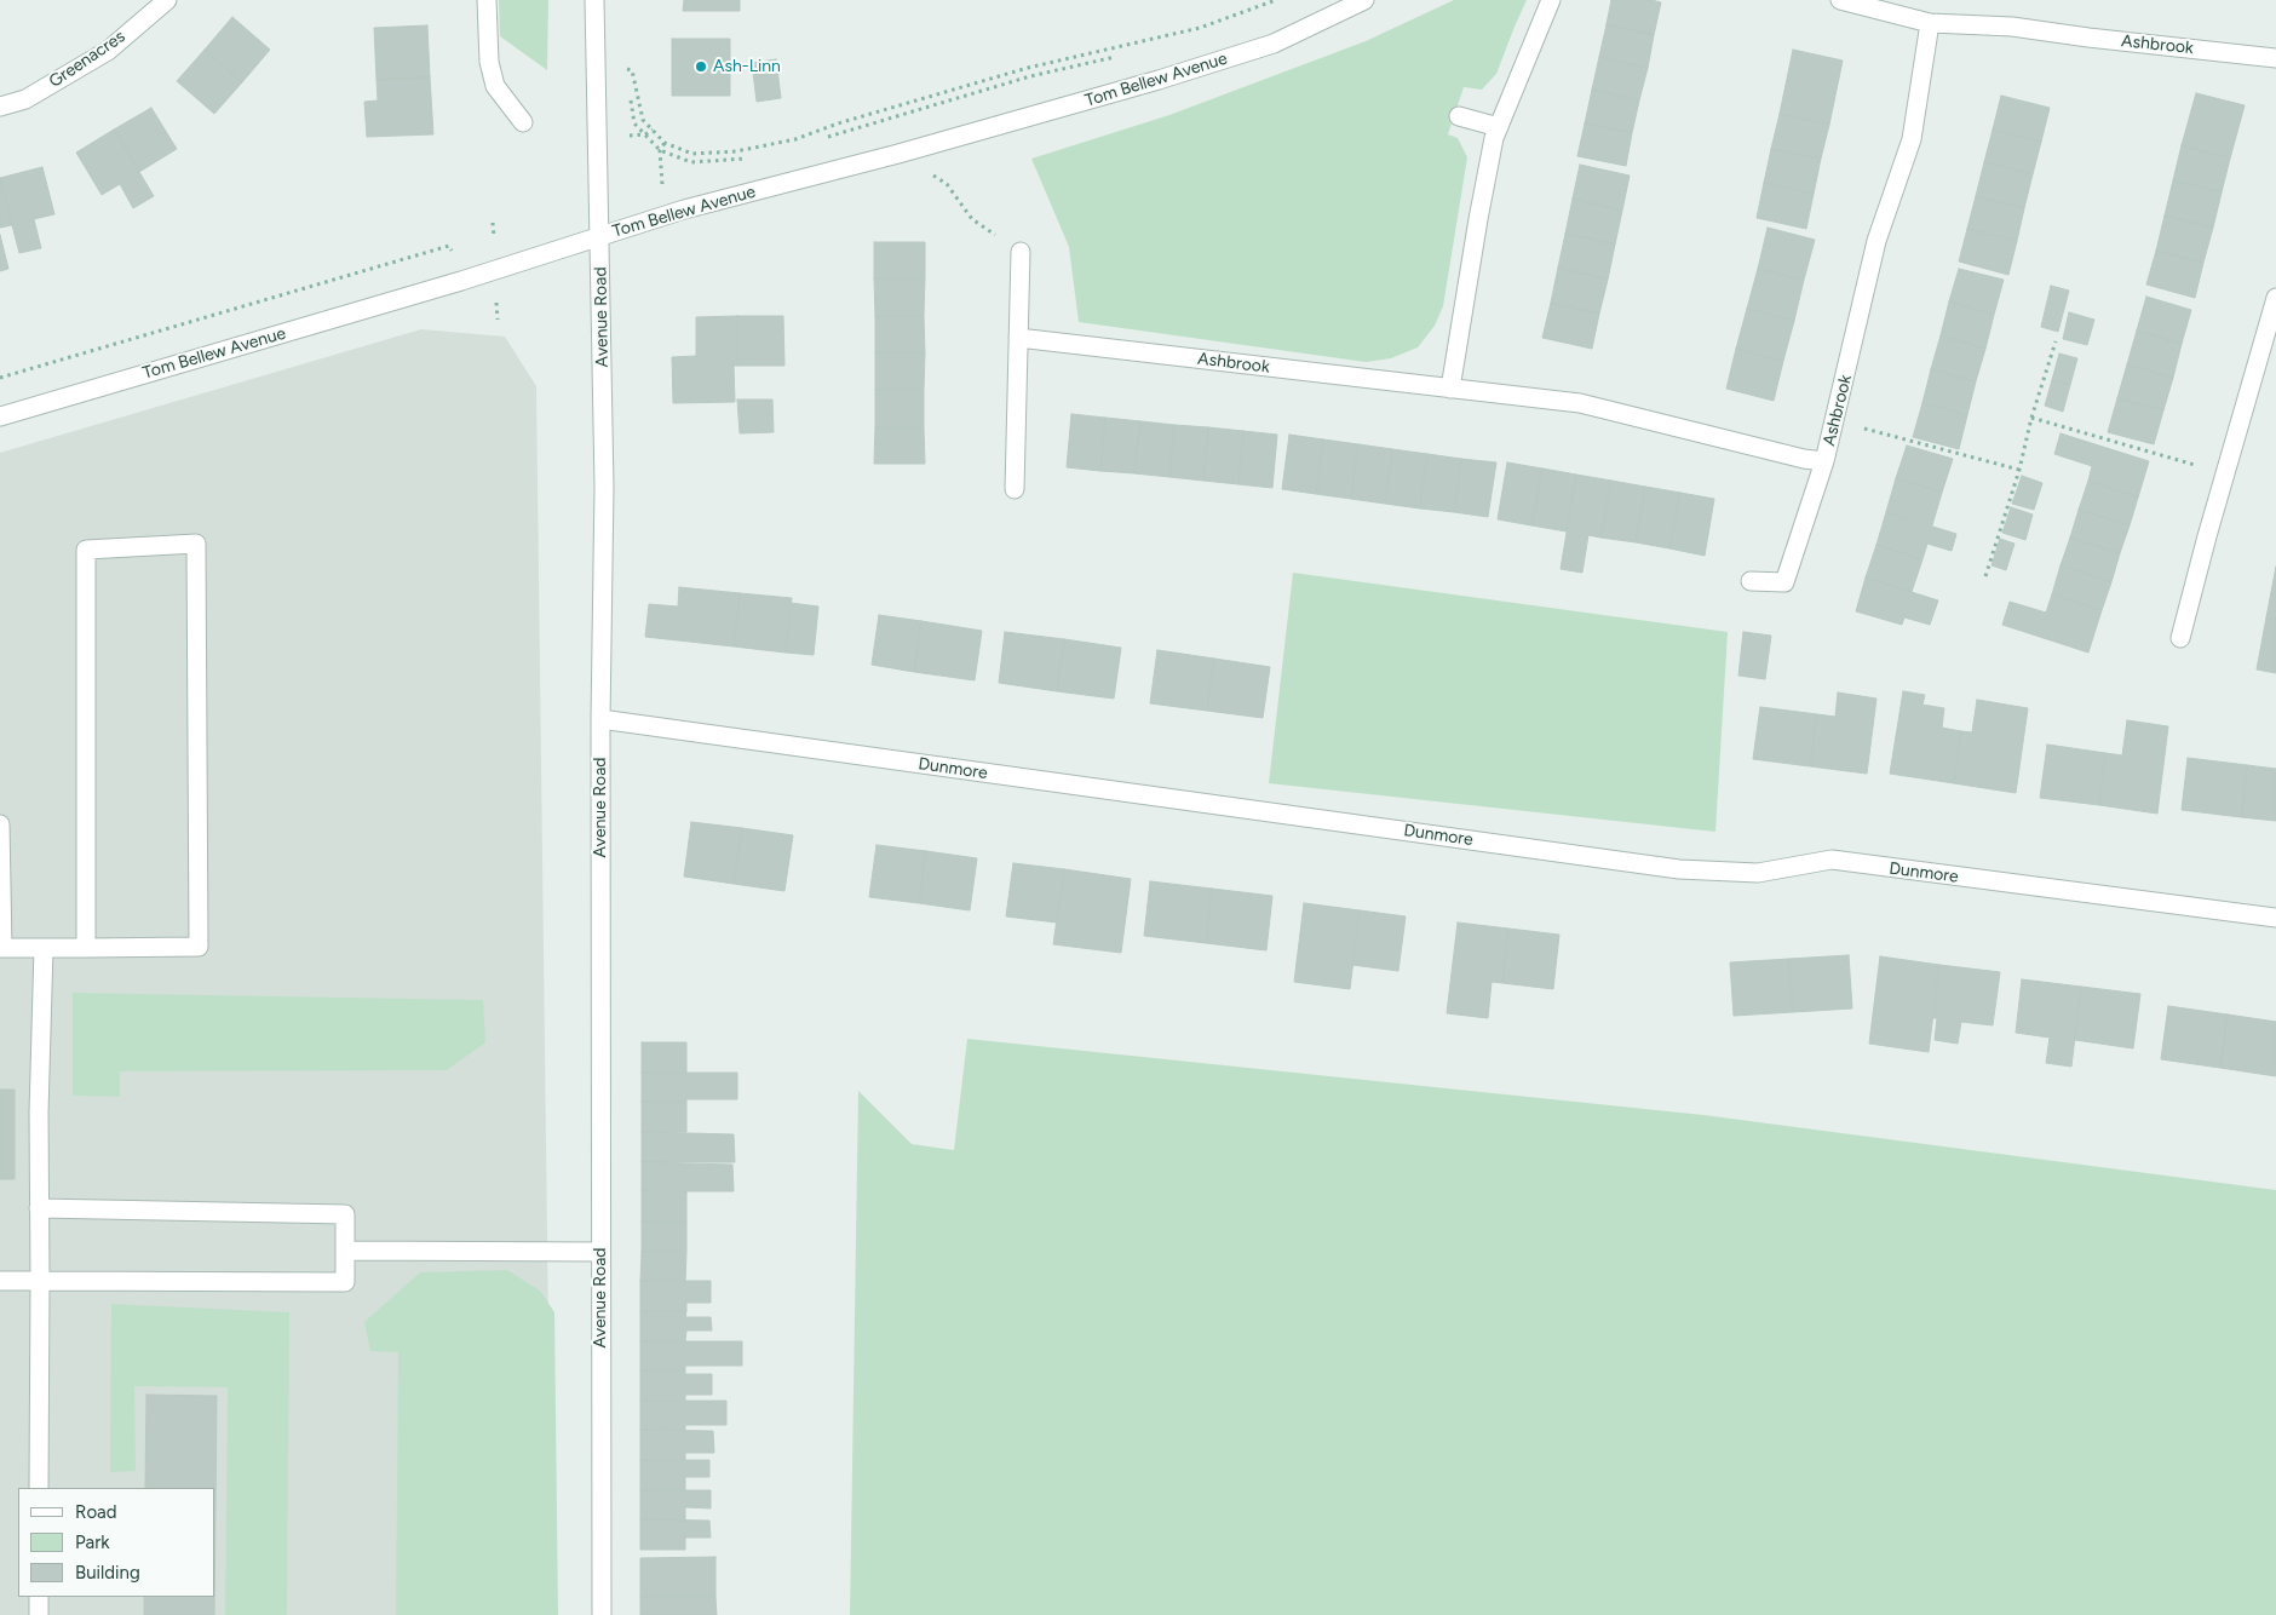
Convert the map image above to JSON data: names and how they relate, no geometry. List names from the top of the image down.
{
  "streets": {
    "street": [
      "Ashbrook",
      "Greenacres",
      "Tom Bellew Avenue",
      "Avenue Road",
      "Dunmore"
    ]
  },
  "crossings": [
    ["Tom Bellew Avenue", "Avenue Road"],
    ["Avenue Road", "Dunmore"]
  ],
  "places": ["Ash-Linn"],
  "legend": ["Road", "Park", "Building"]
}
